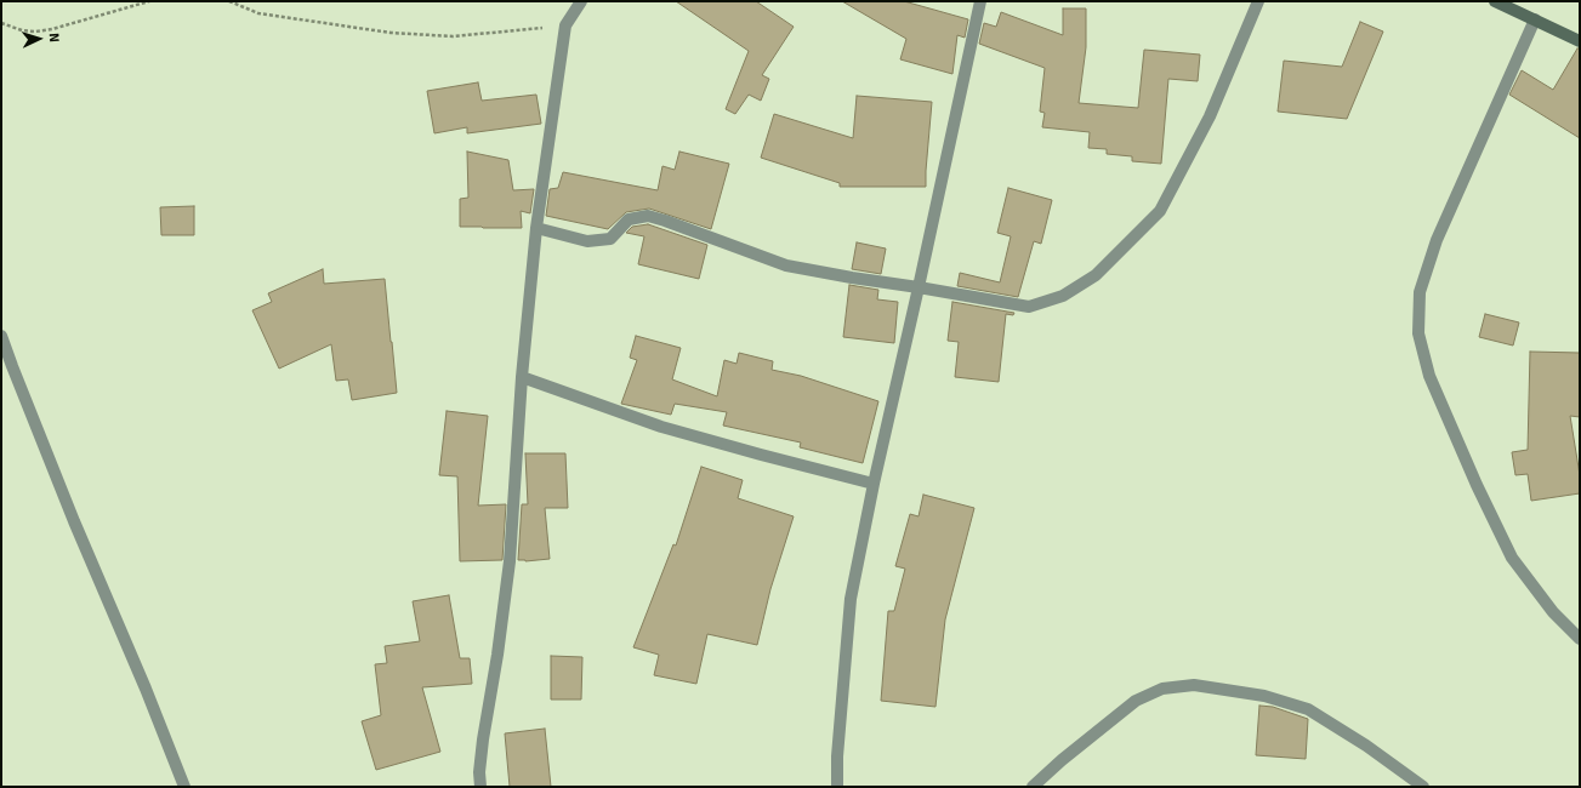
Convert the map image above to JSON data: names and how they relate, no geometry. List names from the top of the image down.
{
  "north": "right"
}
